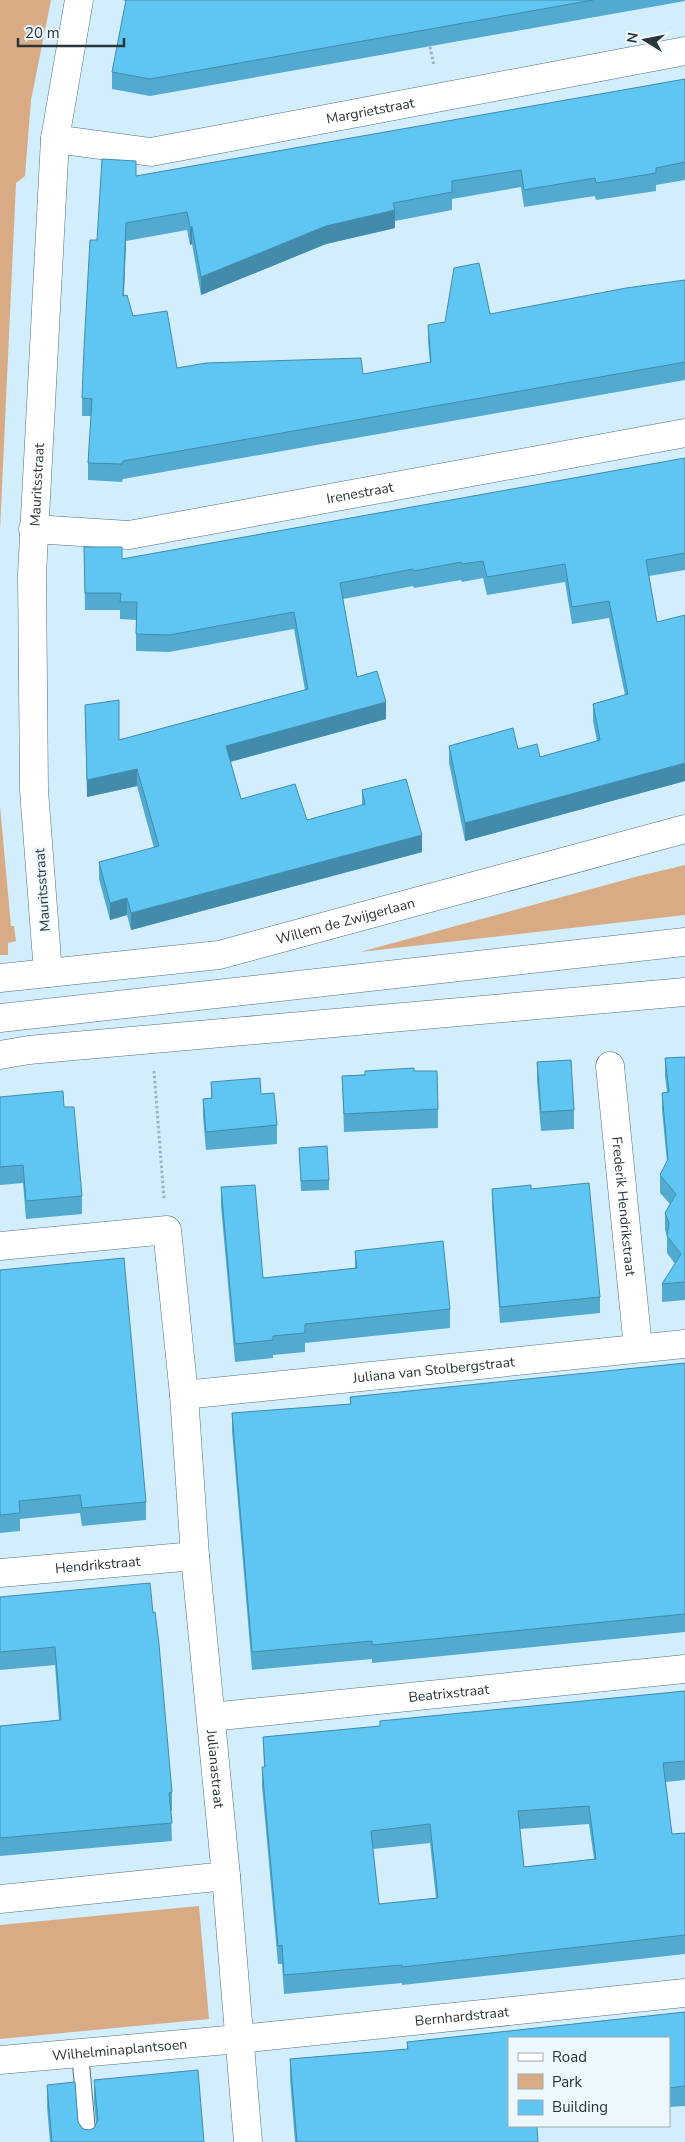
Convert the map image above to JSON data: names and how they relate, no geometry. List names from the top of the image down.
{
  "streets": {
    "street": [
      "Margrietstraat",
      "Mauritsstraat",
      "Irenestraat",
      "Willem de Zwijgerlaan",
      "Frederik Hendrikstraat",
      "Juliana van Stolbergstraat",
      "Hendrikstraat",
      "Beatrixstraat",
      "Julianastraat",
      "Bernhardstraat",
      "Wilhelminaplantsoen"
    ]
  },
  "crossings": [
    ["Margrietstraat", "Mauritsstraat"],
    ["Mauritsstraat", "Irenestraat"],
    ["Mauritsstraat", "Willem de Zwijgerlaan"],
    ["Frederik Hendrikstraat", "Juliana van Stolbergstraat"],
    ["Juliana van Stolbergstraat", "Julianastraat"],
    ["Hendrikstraat", "Julianastraat"],
    ["Beatrixstraat", "Julianastraat"],
    ["Julianastraat", "Bernhardstraat"],
    ["Julianastraat", "Wilhelminaplantsoen"],
    ["Bernhardstraat", "Wilhelminaplantsoen"]
  ],
  "legend": ["Road", "Park", "Building"],
  "scale_bar": "20 m",
  "north": "left"
}
